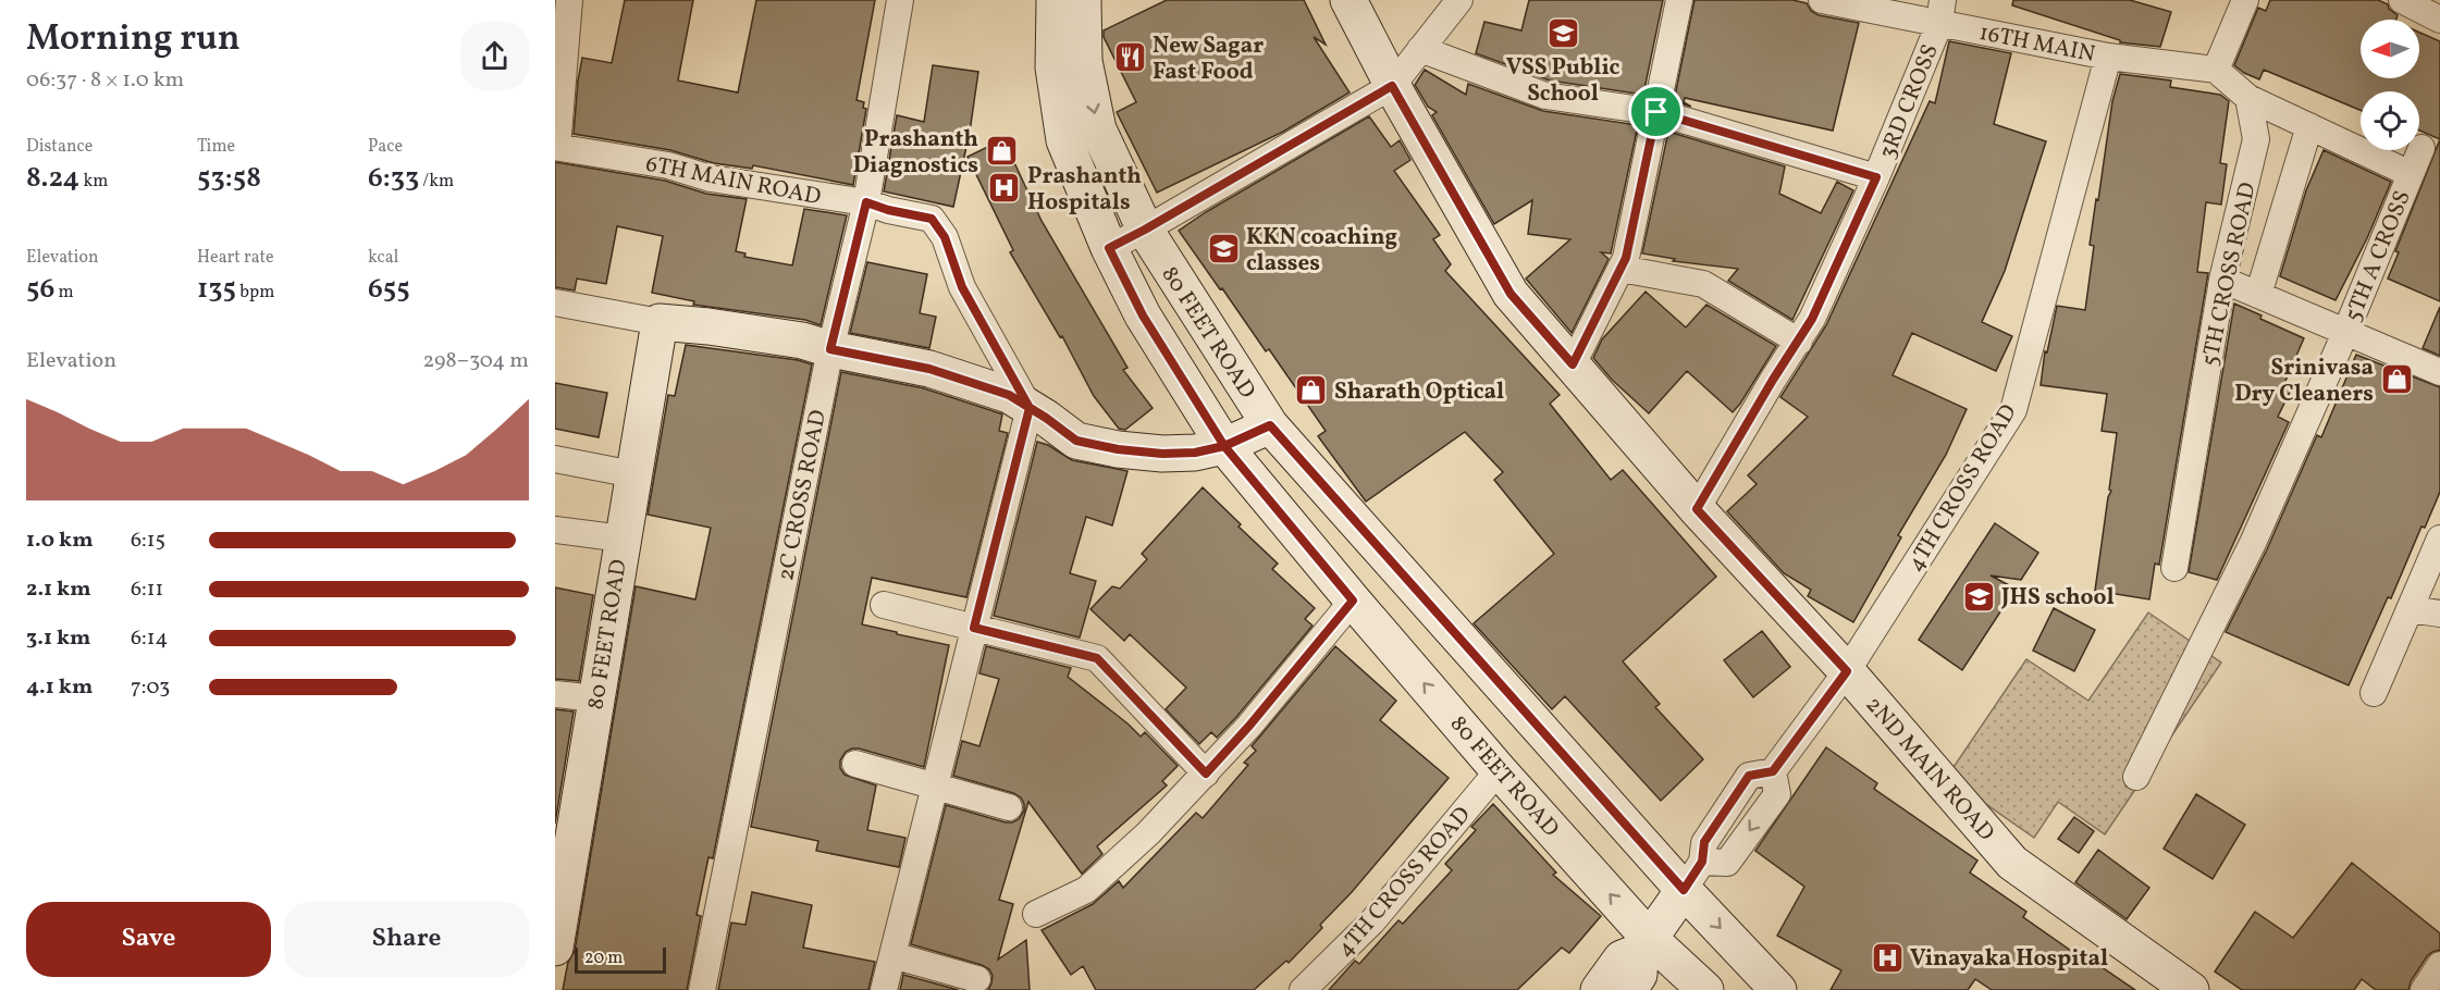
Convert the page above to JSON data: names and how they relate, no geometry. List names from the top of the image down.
{
  "streets": {
    "street": [
      "16TH MAIN",
      "3RD CROSS",
      "6TH MAIN ROAD",
      "5TH A CROSS",
      "5TH CROSS ROAD",
      "80 FEET ROAD",
      "4TH CROSS ROAD",
      "2C CROSS ROAD",
      "2ND MAIN ROAD"
    ]
  },
  "crossings": [
    ["16TH MAIN", "3RD CROSS"],
    ["16TH MAIN", "4TH CROSS ROAD"],
    ["3RD CROSS", "2ND MAIN ROAD"],
    ["6TH MAIN ROAD", "2C CROSS ROAD"],
    ["80 FEET ROAD", "4TH CROSS ROAD"],
    ["4TH CROSS ROAD", "2ND MAIN ROAD"]
  ],
  "places": {
    "school or university": ["VSS Public School", "KKN coaching classes", "JHS school"],
    "restaurant": ["New Sagar Fast Food"],
    "shop": ["Prashanth Diagnostics", "Srinivasa Dry Cleaners", "Sharath Optical"],
    "hospital": ["Prashanth Hospitals", "Vinayaka Hospital"]
  },
  "scale_bar": "20 m",
  "north": "left",
  "page": {
    "heading": ["Morning run", "06:37 · 8 × 1.0 km"],
    "stats": [
      ["Distance", "8.24 km"],
      ["Time", "53:58"],
      ["Pace", "6:33 /km"],
      ["Elevation", "56 m"],
      ["Heart rate", "135 bpm"],
      ["kcal", "655"]
    ],
    "chart": ["Elevation", "298–304 m"],
    "list": [
      {
        "name": "1.0 km",
        "note": "6:15"
      },
      {
        "name": "2.1 km",
        "note": "6:11"
      },
      {
        "name": "3.1 km",
        "note": "6:14"
      },
      {
        "name": "4.1 km",
        "note": "7:03"
      }
    ],
    "buttons": ["Save", "Share"],
    "scale": "20 m"
  }
}
